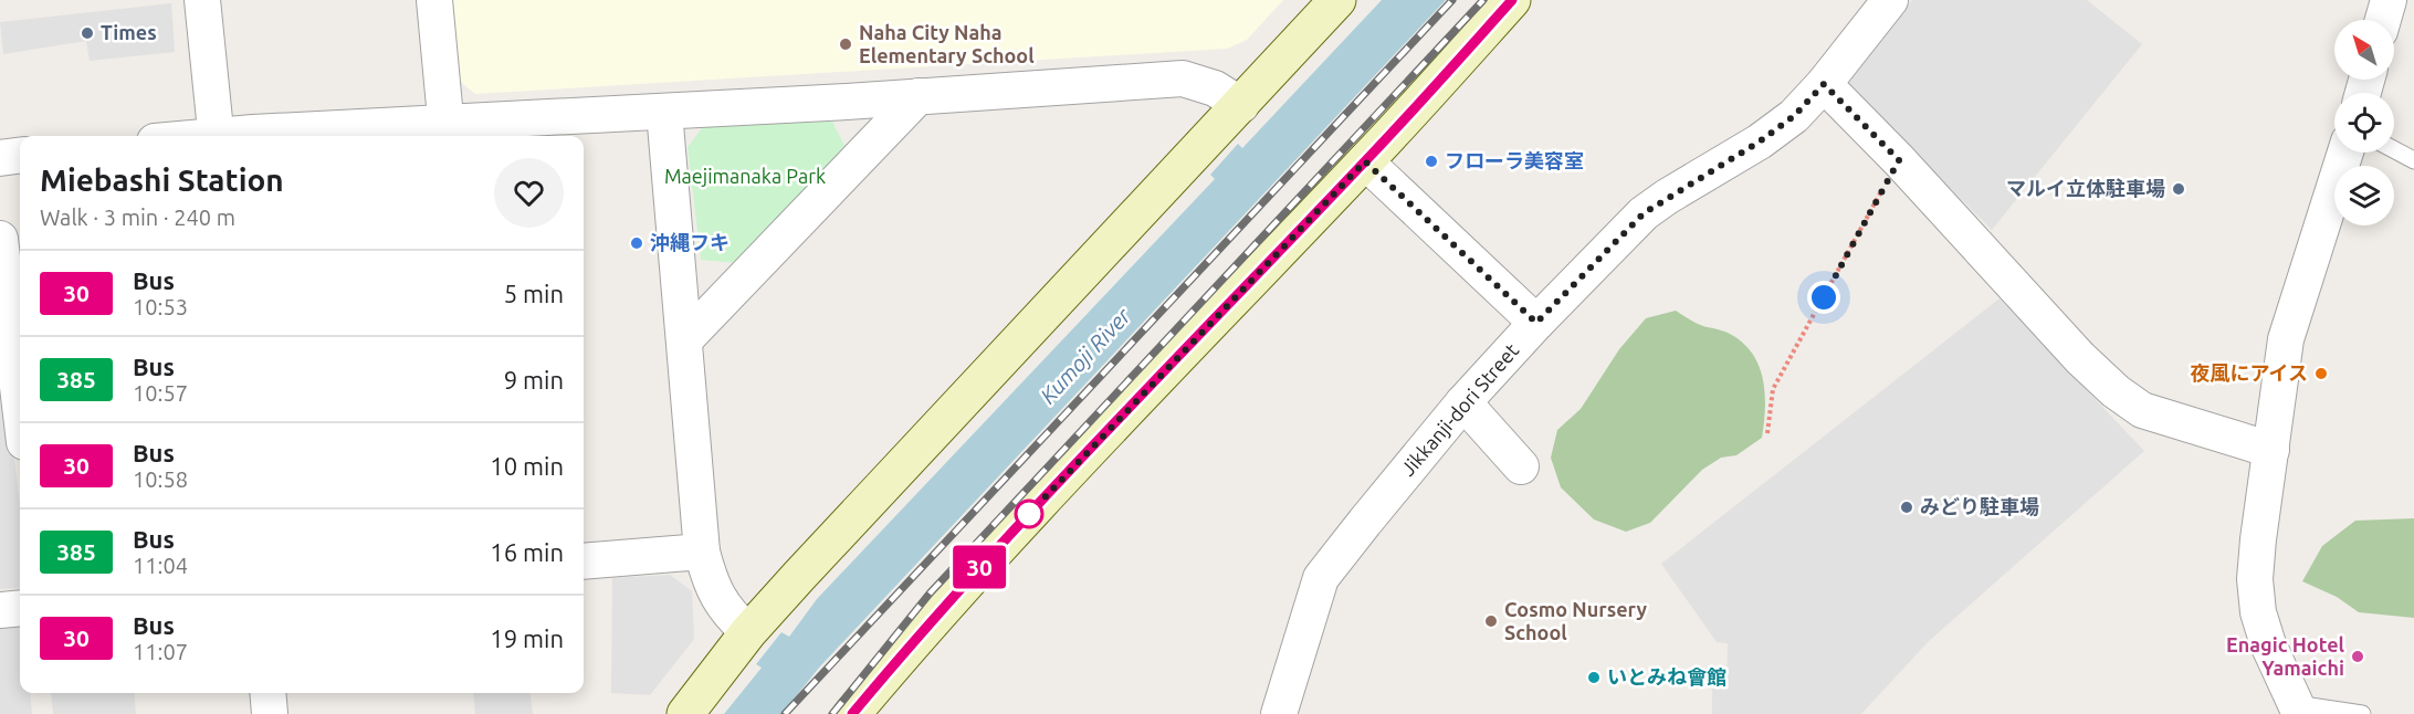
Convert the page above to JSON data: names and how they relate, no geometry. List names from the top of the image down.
{
  "streets": {
    "street": ["Jikkanji-dori Street"]
  },
  "water": ["Kumoji River"],
  "parks": ["Maejimanaka Park"],
  "places": [
    "Times",
    "Naha City Naha Elementary School",
    "フローラ美容室",
    "マルイ立体駐車場",
    "沖縄フキ",
    "夜風にアイス",
    "みどり駐車場",
    "Cosmo Nursery School",
    "Enagic Hotel Yamaichi",
    "いとみね會館"
  ],
  "lines": ["bus line 30"],
  "north": "top left",
  "page": {
    "on_map": "30",
    "heading": ["Miebashi Station", "Walk · 3 min · 240 m"],
    "list": [
      {
        "mark": "30",
        "name": "Bus",
        "note": "10:53",
        "value": "5 min"
      },
      {
        "mark": "385",
        "name": "Bus",
        "note": "10:57",
        "value": "9 min"
      },
      {
        "mark": "30",
        "name": "Bus",
        "note": "10:58",
        "value": "10 min"
      },
      {
        "mark": "385",
        "name": "Bus",
        "note": "11:04",
        "value": "16 min"
      },
      {
        "mark": "30",
        "name": "Bus",
        "note": "11:07",
        "value": "19 min"
      }
    ]
  }
}
